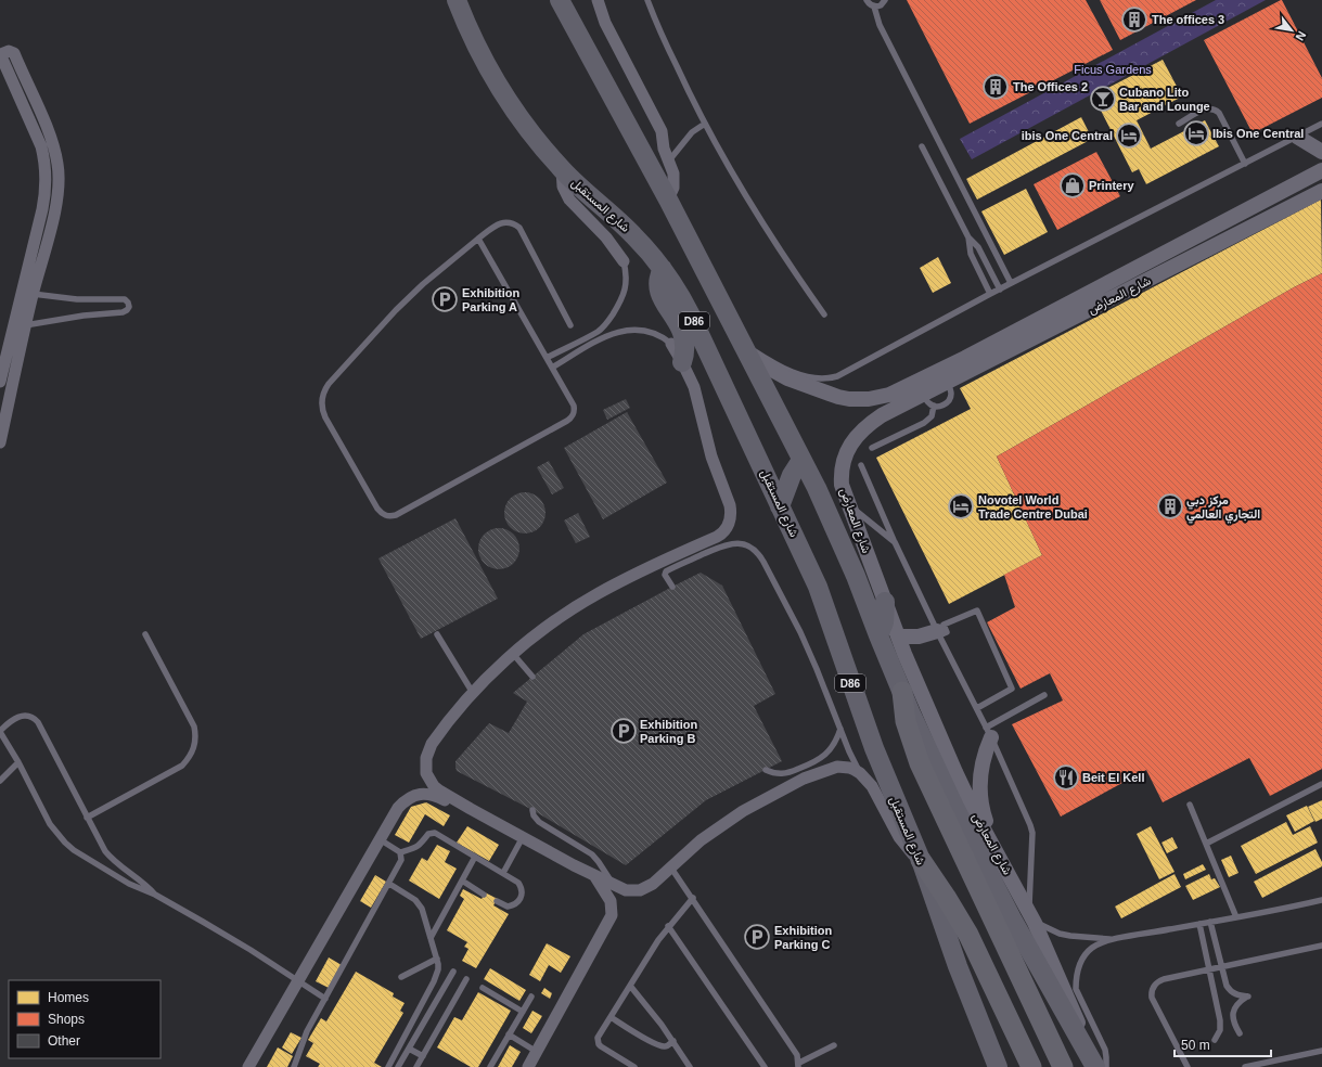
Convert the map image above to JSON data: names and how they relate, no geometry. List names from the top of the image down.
{
  "streets": {
    "main road": ["شارع المستقبل", "D86"],
    "street": ["شارع المعارض"]
  },
  "crossings": [
    ["شارع المعارض", "D86"]
  ],
  "parks": ["Ficus Gardens"],
  "places": {
    "building": ["The offices 3", "The Offices 2", "مركز دبي التجاري العالمي"],
    "bar": ["Cubano Lito Bar and Lounge"],
    "hotel": ["Ibis One Central", "ibis One Central", "Novotel World Trade Centre Dubai"],
    "shop": ["Printery"],
    "parking": ["Exhibition Parking A", "Exhibition Parking B", "Exhibition Parking C"],
    "restaurant": ["Beit El Kell"]
  },
  "legend": ["Homes", "Shops", "Other"],
  "scale_bar": "50 m",
  "north": "bottom right"
}
